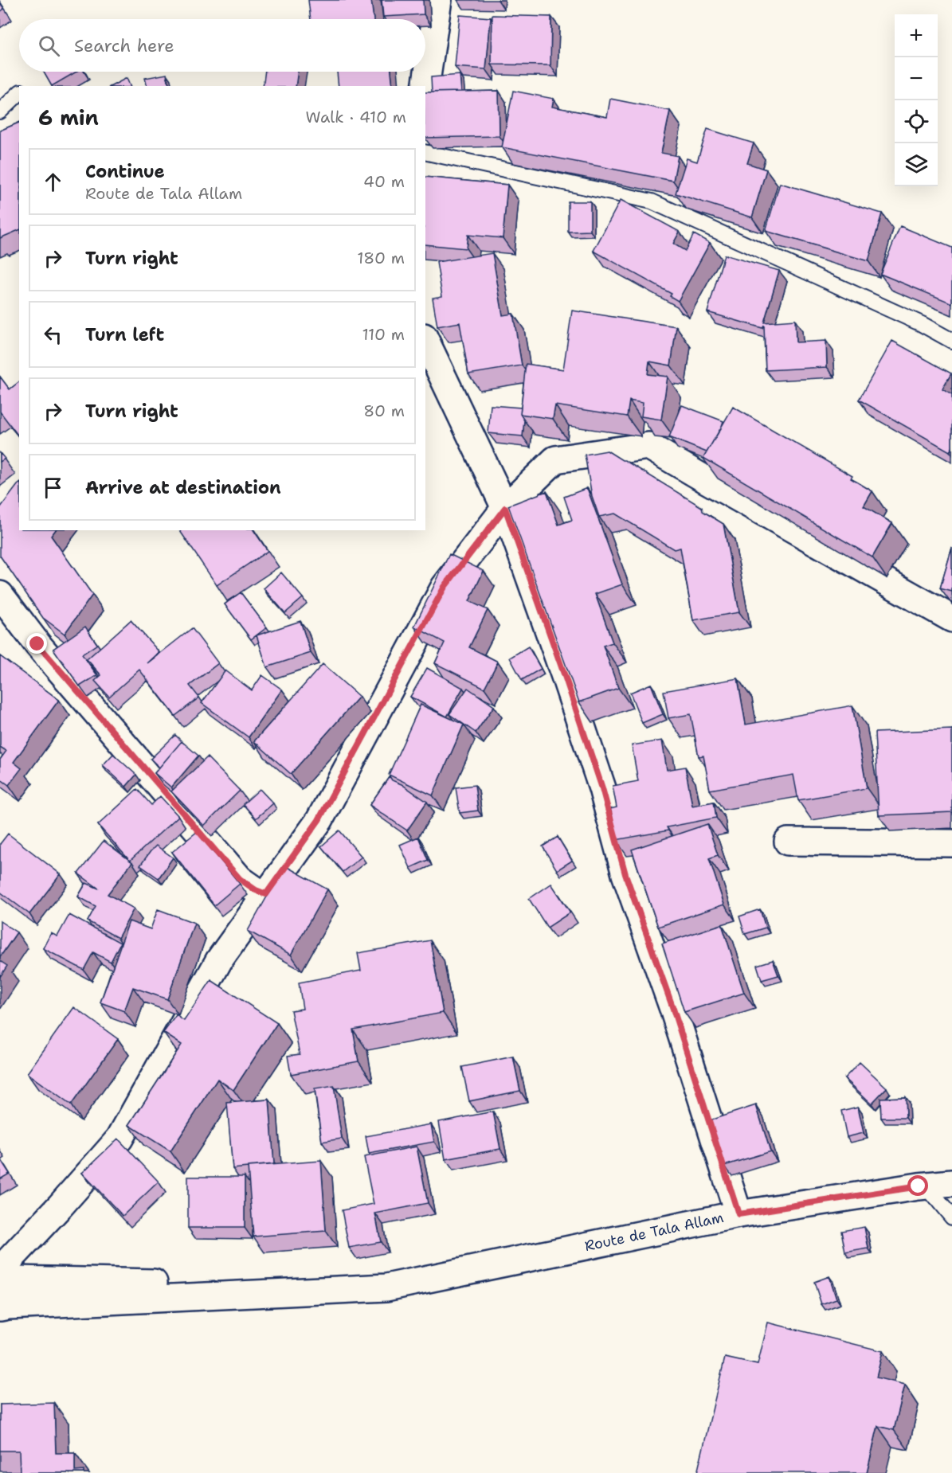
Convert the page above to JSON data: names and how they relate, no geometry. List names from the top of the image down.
{
  "streets": {
    "street": ["Route de Tala Allam"]
  },
  "page": {
    "map_buttons": ["+", "−"],
    "search": "Search here",
    "heading": ["6 min", "Walk · 410 m"],
    "list": [
      ["Continue", "Route de Tala Allam", "40 m"],
      ["Turn right", "180 m"],
      ["Turn left", "110 m"],
      ["Turn right", "80 m"],
      "Arrive at destination"
    ]
  }
}
